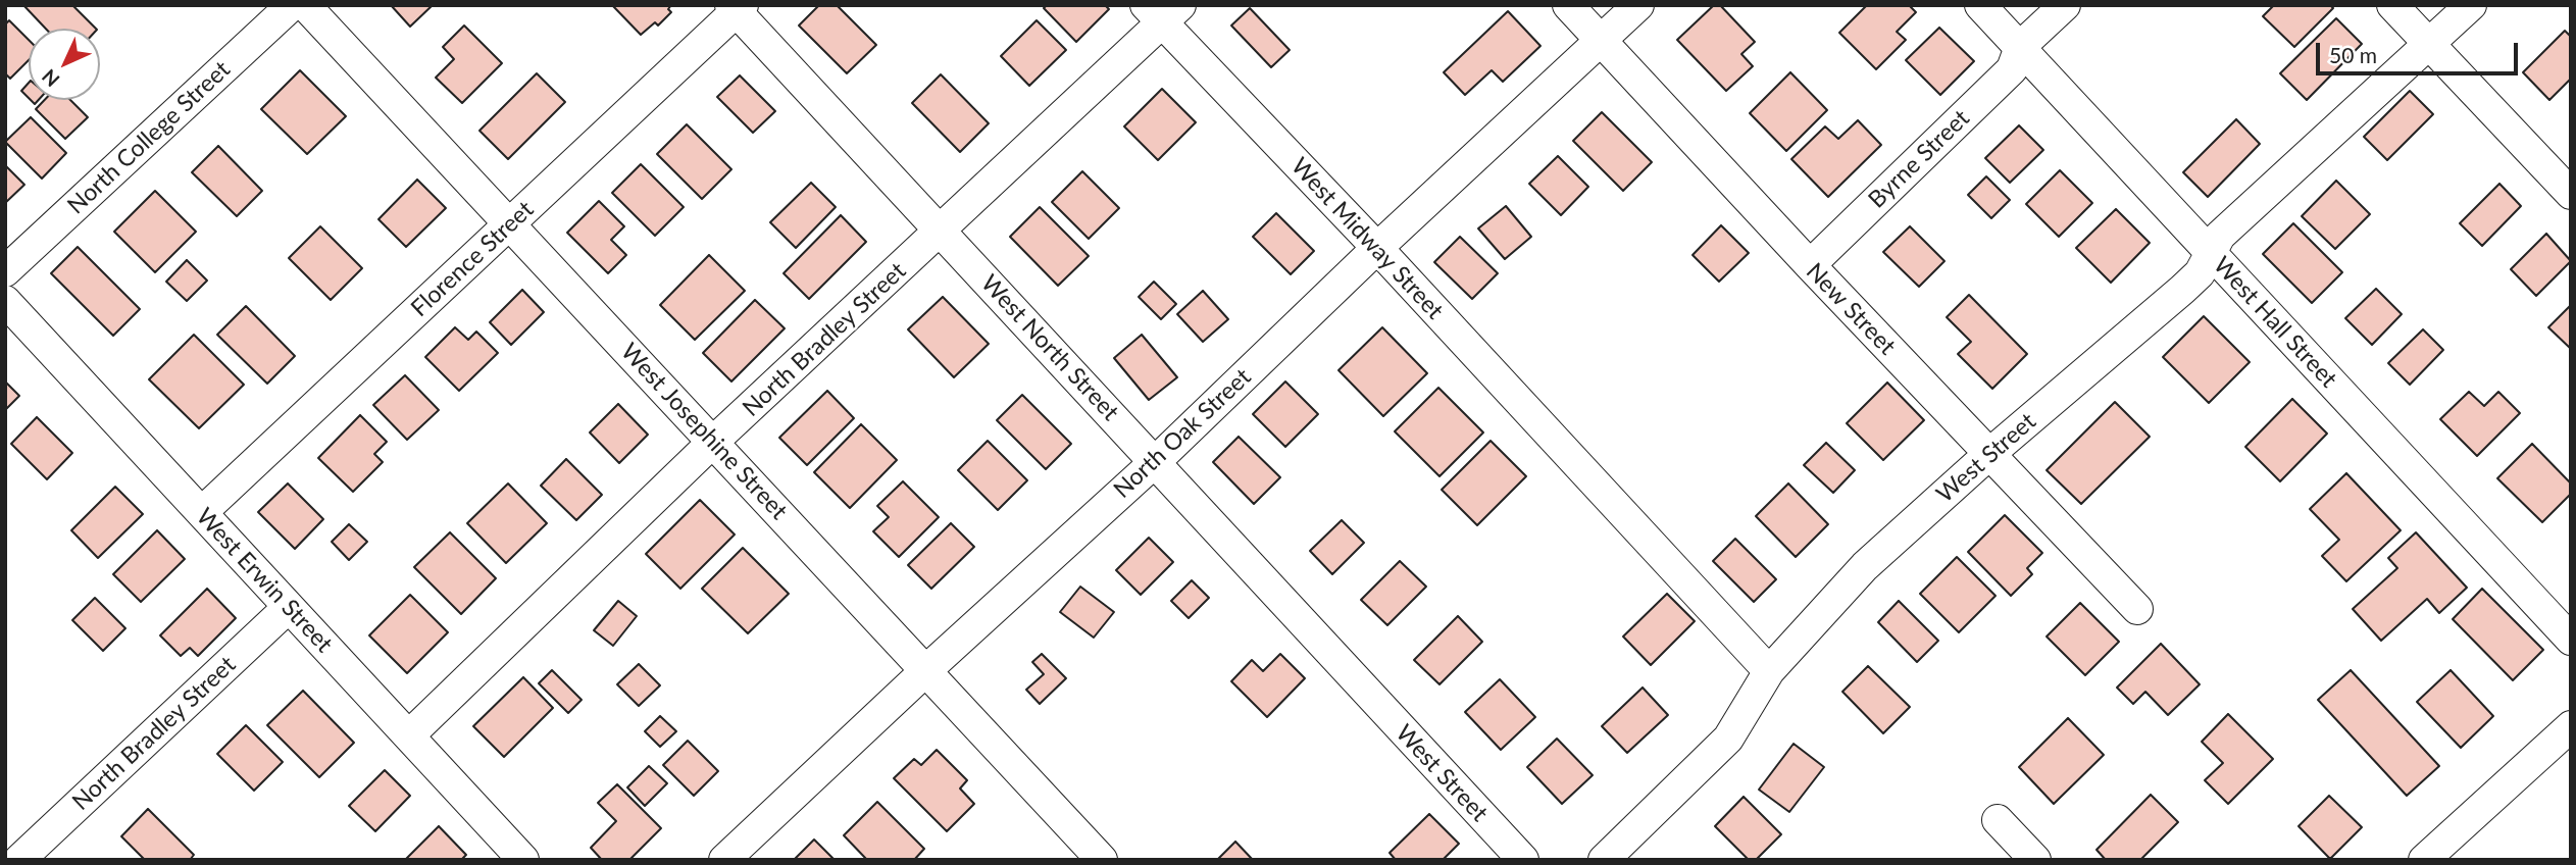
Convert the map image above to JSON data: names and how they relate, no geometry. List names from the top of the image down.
{
  "streets": {
    "street": [
      "North College Street",
      "Byrne Street",
      "West Midway Street",
      "Florence Street",
      "New Street",
      "West Hall Street",
      "North Bradley Street",
      "West North Street",
      "West Josephine Street",
      "North Oak Street",
      "West Street",
      "West Erwin Street"
    ]
  },
  "crossings": [
    ["Byrne Street", "New Street"],
    ["Byrne Street", "West Hall Street"],
    ["West Midway Street", "North Bradley Street"],
    ["West Midway Street", "North Oak Street"],
    ["West Midway Street", "West Street"],
    ["Florence Street", "West North Street"],
    ["Florence Street", "West Josephine Street"],
    ["Florence Street", "West Erwin Street"],
    ["New Street", "North Oak Street"],
    ["New Street", "West Street"],
    ["West Hall Street", "West Street"],
    ["North Bradley Street", "West North Street"],
    ["North Bradley Street", "West Josephine Street"],
    ["North Bradley Street", "West Erwin Street"],
    ["West North Street", "North Oak Street"],
    ["West North Street", "West Street"],
    ["West Josephine Street", "North Oak Street"]
  ],
  "scale_bar": "50 m",
  "north": "bottom left"
}
